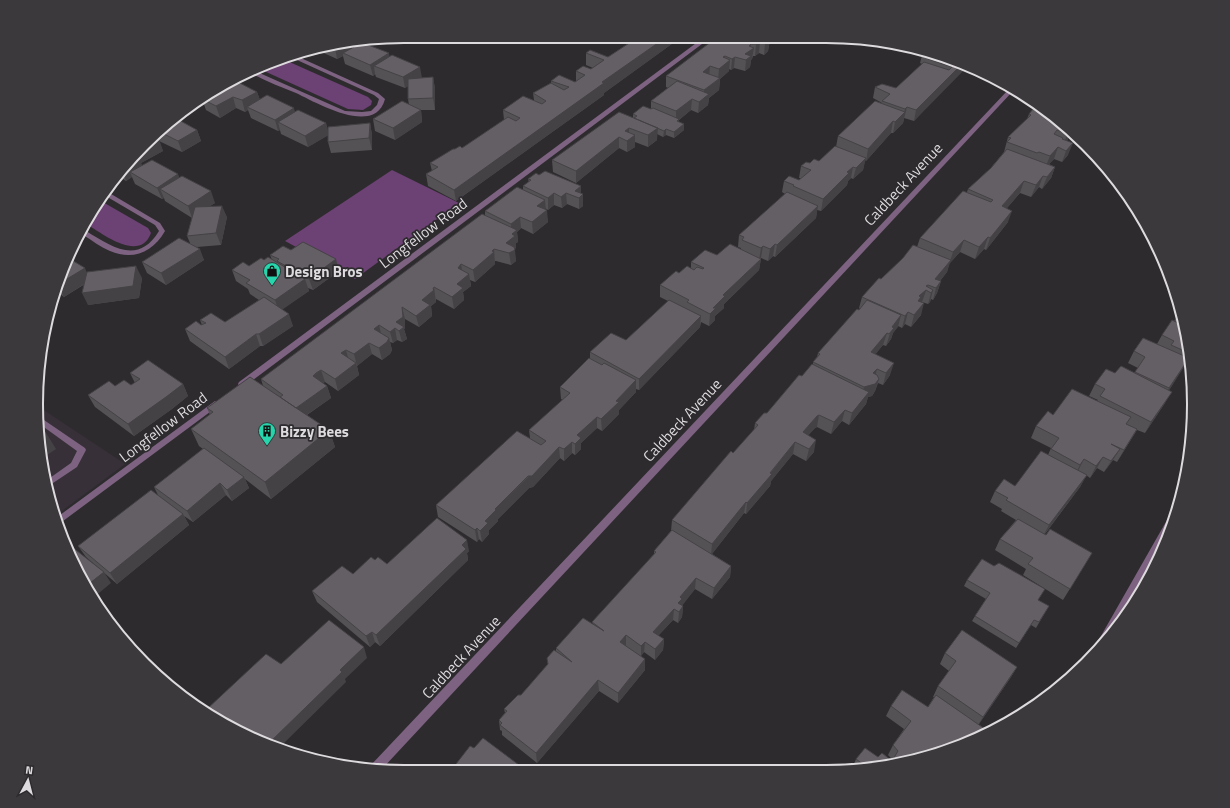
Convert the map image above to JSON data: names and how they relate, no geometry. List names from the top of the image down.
{
  "streets": {
    "street": ["Caldbeck Avenue", "Longfellow Road"]
  },
  "places": {
    "shop": ["Design Bros"],
    "building": ["Bizzy Bees"]
  },
  "north": "top"
}
